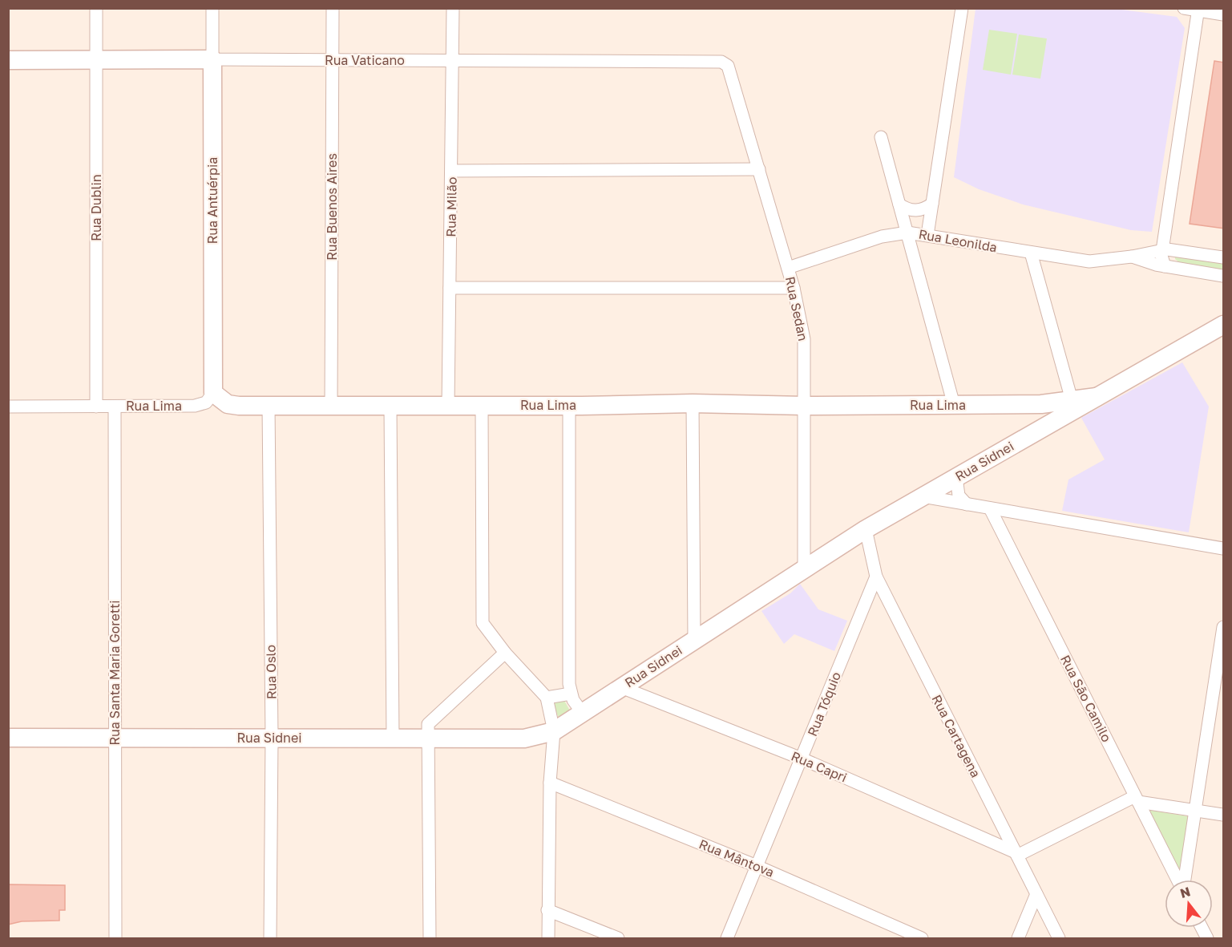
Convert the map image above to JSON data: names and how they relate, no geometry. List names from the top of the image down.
{
  "streets": {
    "main road": [
      "Rua Vaticano",
      "Rua Antuérpia",
      "Rua Lima",
      "Rua Sidnei"
    ],
    "street": [
      "Rua Buenos Aires",
      "Rua Milão",
      "Rua Dublin",
      "Rua Leonilda",
      "Rua Sedan",
      "Rua Oslo",
      "Rua Santa Maria Goretti",
      "Rua São Camilo",
      "Rua Tóquio",
      "Rua Cartagena",
      "Rua Capri",
      "Rua Mântova"
    ]
  },
  "crossings": [
    ["Rua Vaticano", "Rua Antuérpia"],
    ["Rua Vaticano", "Rua Buenos Aires"],
    ["Rua Vaticano", "Rua Milão"],
    ["Rua Vaticano", "Rua Dublin"],
    ["Rua Vaticano", "Rua Sedan"],
    ["Rua Antuérpia", "Rua Lima"],
    ["Rua Buenos Aires", "Rua Lima"],
    ["Rua Milão", "Rua Lima"],
    ["Rua Dublin", "Rua Lima"],
    ["Rua Leonilda", "Rua Sedan"],
    ["Rua Sedan", "Rua Lima"],
    ["Rua Sedan", "Rua Sidnei"],
    ["Rua Lima", "Rua Sidnei"],
    ["Rua Lima", "Rua Oslo"],
    ["Rua Lima", "Rua Santa Maria Goretti"],
    ["Rua Sidnei", "Rua Oslo"],
    ["Rua Sidnei", "Rua Santa Maria Goretti"],
    ["Rua Sidnei", "Rua Cartagena"],
    ["Rua Sidnei", "Rua Capri"],
    ["Rua Tóquio", "Rua Cartagena"],
    ["Rua Tóquio", "Rua Capri"],
    ["Rua Tóquio", "Rua Mântova"],
    ["Rua Cartagena", "Rua Capri"]
  ],
  "north": "top"
}
